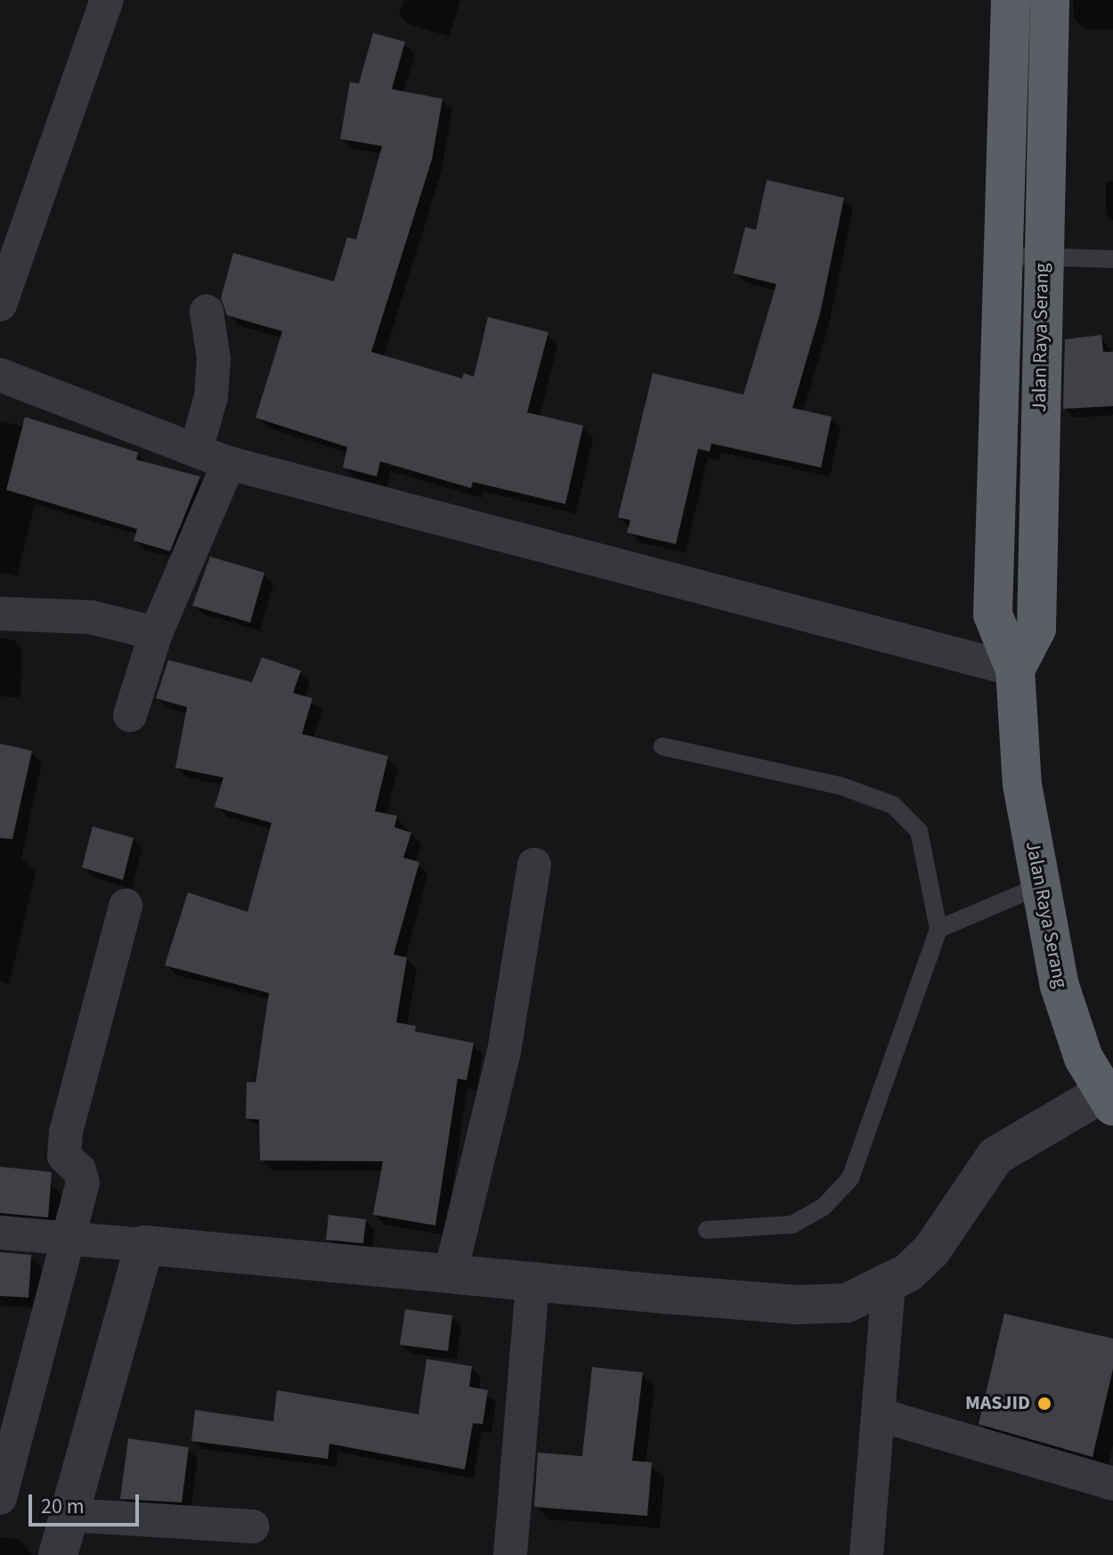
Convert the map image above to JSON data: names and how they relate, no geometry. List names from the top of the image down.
{
  "streets": {
    "highway": ["Jalan Raya Serang"]
  },
  "places": ["MASJID"],
  "scale_bar": "20 m"
}
